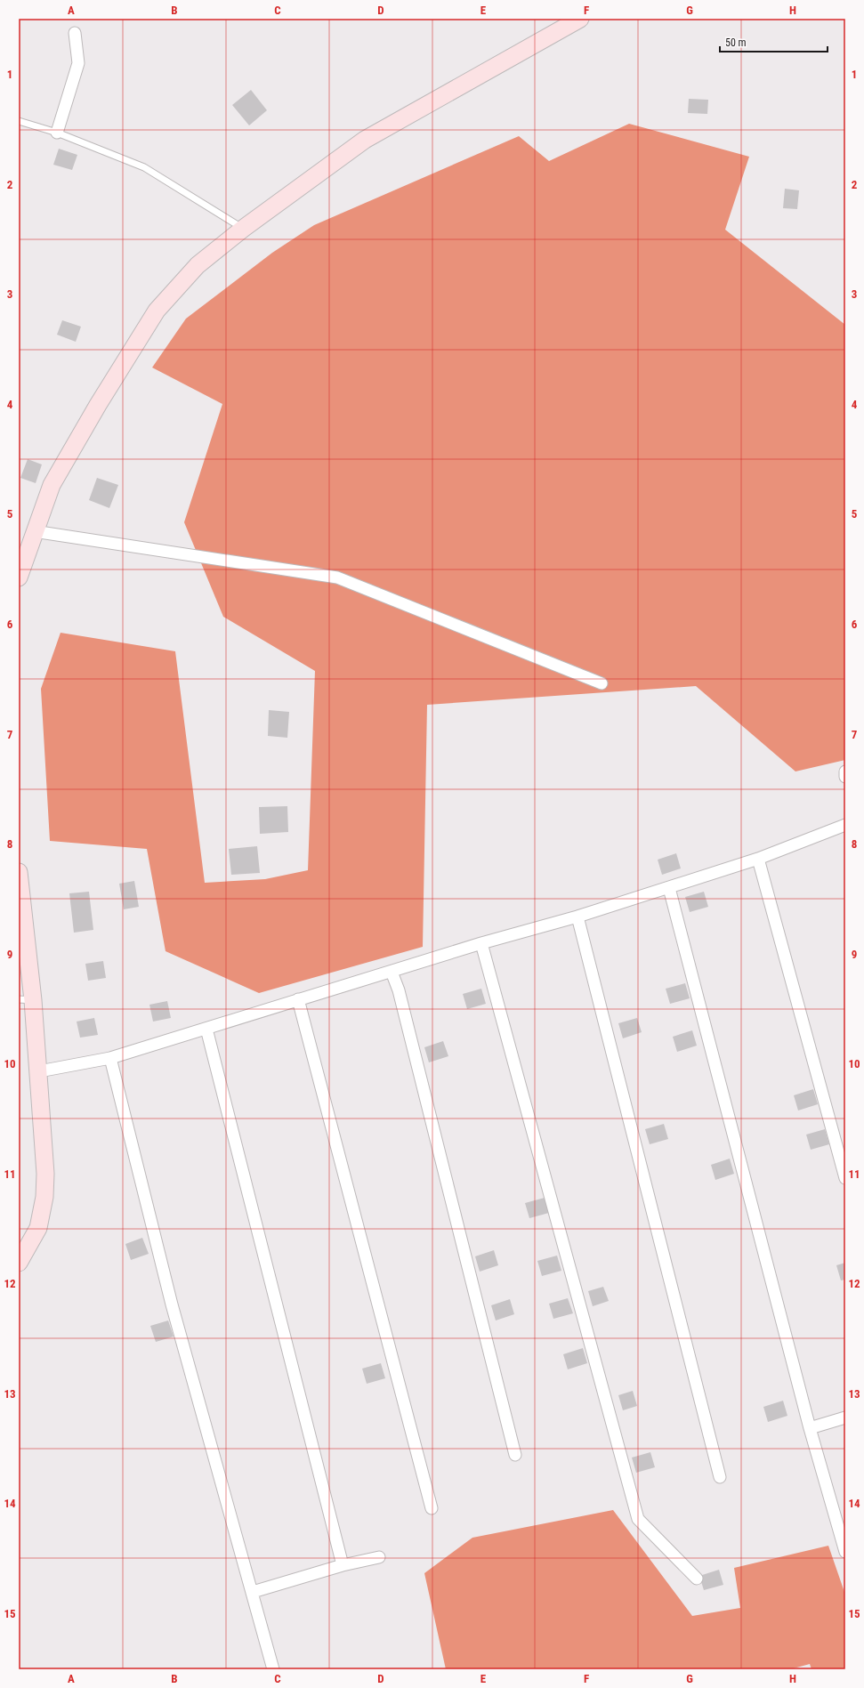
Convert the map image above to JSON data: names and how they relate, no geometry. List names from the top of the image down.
{
  "scale_bar": "50 m",
  "grid": {
    "columns": [
      "A",
      "B",
      "C",
      "D",
      "E",
      "F",
      "G",
      "H"
    ],
    "rows": [
      "1",
      "2",
      "3",
      "4",
      "5",
      "6",
      "7",
      "8",
      "9",
      "10",
      "11",
      "12",
      "13",
      "14",
      "15"
    ]
  }
}
